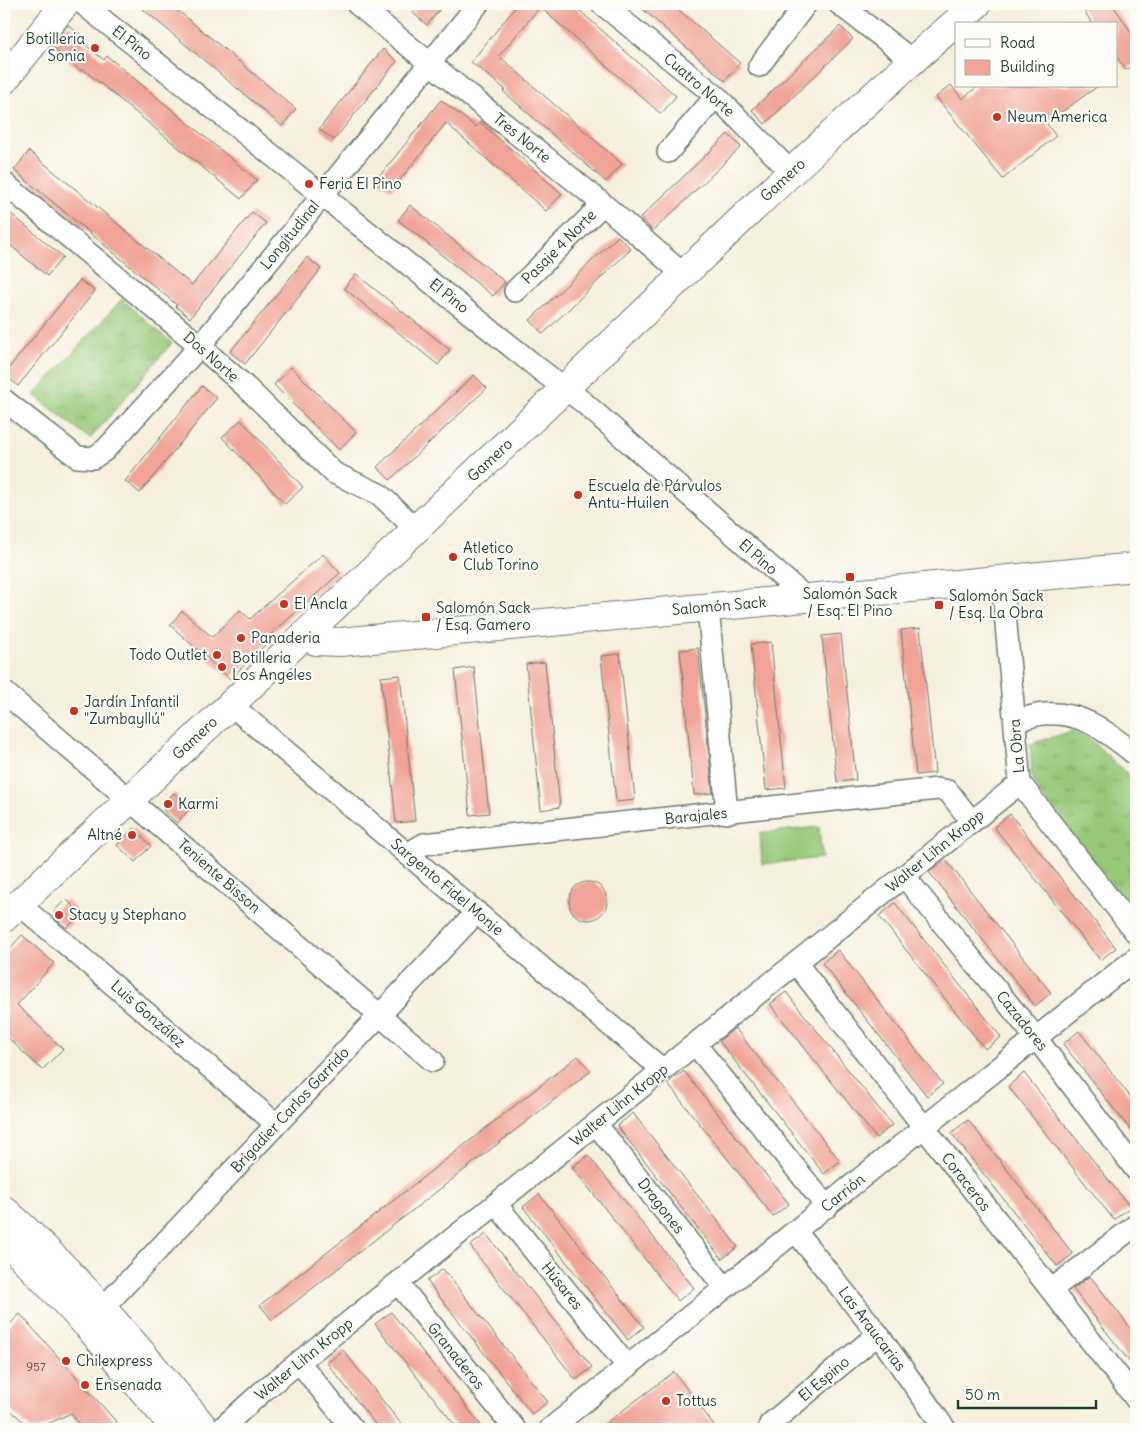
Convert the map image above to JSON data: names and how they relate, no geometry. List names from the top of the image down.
{
  "streets": {
    "main road": ["Gamero", "Salomón Sack"],
    "street": [
      "El Pino",
      "Cuatro Norte",
      "Tres Norte",
      "Longitudinal",
      "Pasaje 4 Norte",
      "Dos Norte",
      "La Obra",
      "Barajales",
      "Walter Lihn Kropp",
      "Teniente Bisson",
      "Sargento Fidel Monje",
      "Luis González",
      "Cazadores",
      "Brigadier Carlos Garrido",
      "Coraceros",
      "Carrión",
      "Dragones",
      "Húsares",
      "Las Araucarias",
      "Granaderos",
      "El Espino"
    ]
  },
  "crossings": [
    ["El Pino", "Gamero"],
    ["El Pino", "Longitudinal"],
    ["El Pino", "Salomón Sack"],
    ["Cuatro Norte", "Gamero"],
    ["Tres Norte", "Gamero"],
    ["Tres Norte", "Longitudinal"],
    ["Tres Norte", "Pasaje 4 Norte"],
    ["Gamero", "Dos Norte"],
    ["Gamero", "Salomón Sack"],
    ["Gamero", "Teniente Bisson"],
    ["Gamero", "Sargento Fidel Monje"],
    ["Gamero", "Luis González"],
    ["Longitudinal", "Dos Norte"],
    ["Salomón Sack", "La Obra"],
    ["La Obra", "Walter Lihn Kropp"],
    ["Barajales", "Walter Lihn Kropp"],
    ["Barajales", "Sargento Fidel Monje"],
    ["Walter Lihn Kropp", "Sargento Fidel Monje"],
    ["Walter Lihn Kropp", "Cazadores"],
    ["Walter Lihn Kropp", "Coraceros"],
    ["Walter Lihn Kropp", "Dragones"],
    ["Walter Lihn Kropp", "Húsares"],
    ["Walter Lihn Kropp", "Granaderos"],
    ["Teniente Bisson", "Brigadier Carlos Garrido"],
    ["Sargento Fidel Monje", "Brigadier Carlos Garrido"],
    ["Luis González", "Brigadier Carlos Garrido"],
    ["Cazadores", "Carrión"],
    ["Coraceros", "Carrión"],
    ["Carrión", "Dragones"],
    ["Carrión", "Húsares"],
    ["Carrión", "Las Araucarias"],
    ["Las Araucarias", "El Espino"]
  ],
  "places": {
    "other": [
      "Botilleria Sonia",
      "Neum America",
      "Feria El Pino",
      "Escuela de Párvulos Antu-Huilen",
      "Atletico Club Torino",
      "El Ancla",
      "Panaderia",
      "Todo Outlet",
      "Botilleria Los Angeles",
      "Jardín Infantil \"Zumbayllú\"",
      "Karmi",
      "Altné",
      "Stacy y Stephano",
      "Chilexpress",
      "Ensenada",
      "Tottus"
    ],
    "transit": ["Salomón Sack / Esq. El Pino", "Salomón Sack / Esq. La Obra", "Salomón Sack / Esq. Gamero"]
  },
  "house_numbers": ["957"],
  "legend": ["Road", "Building"],
  "scale_bar": "50 m"
}
